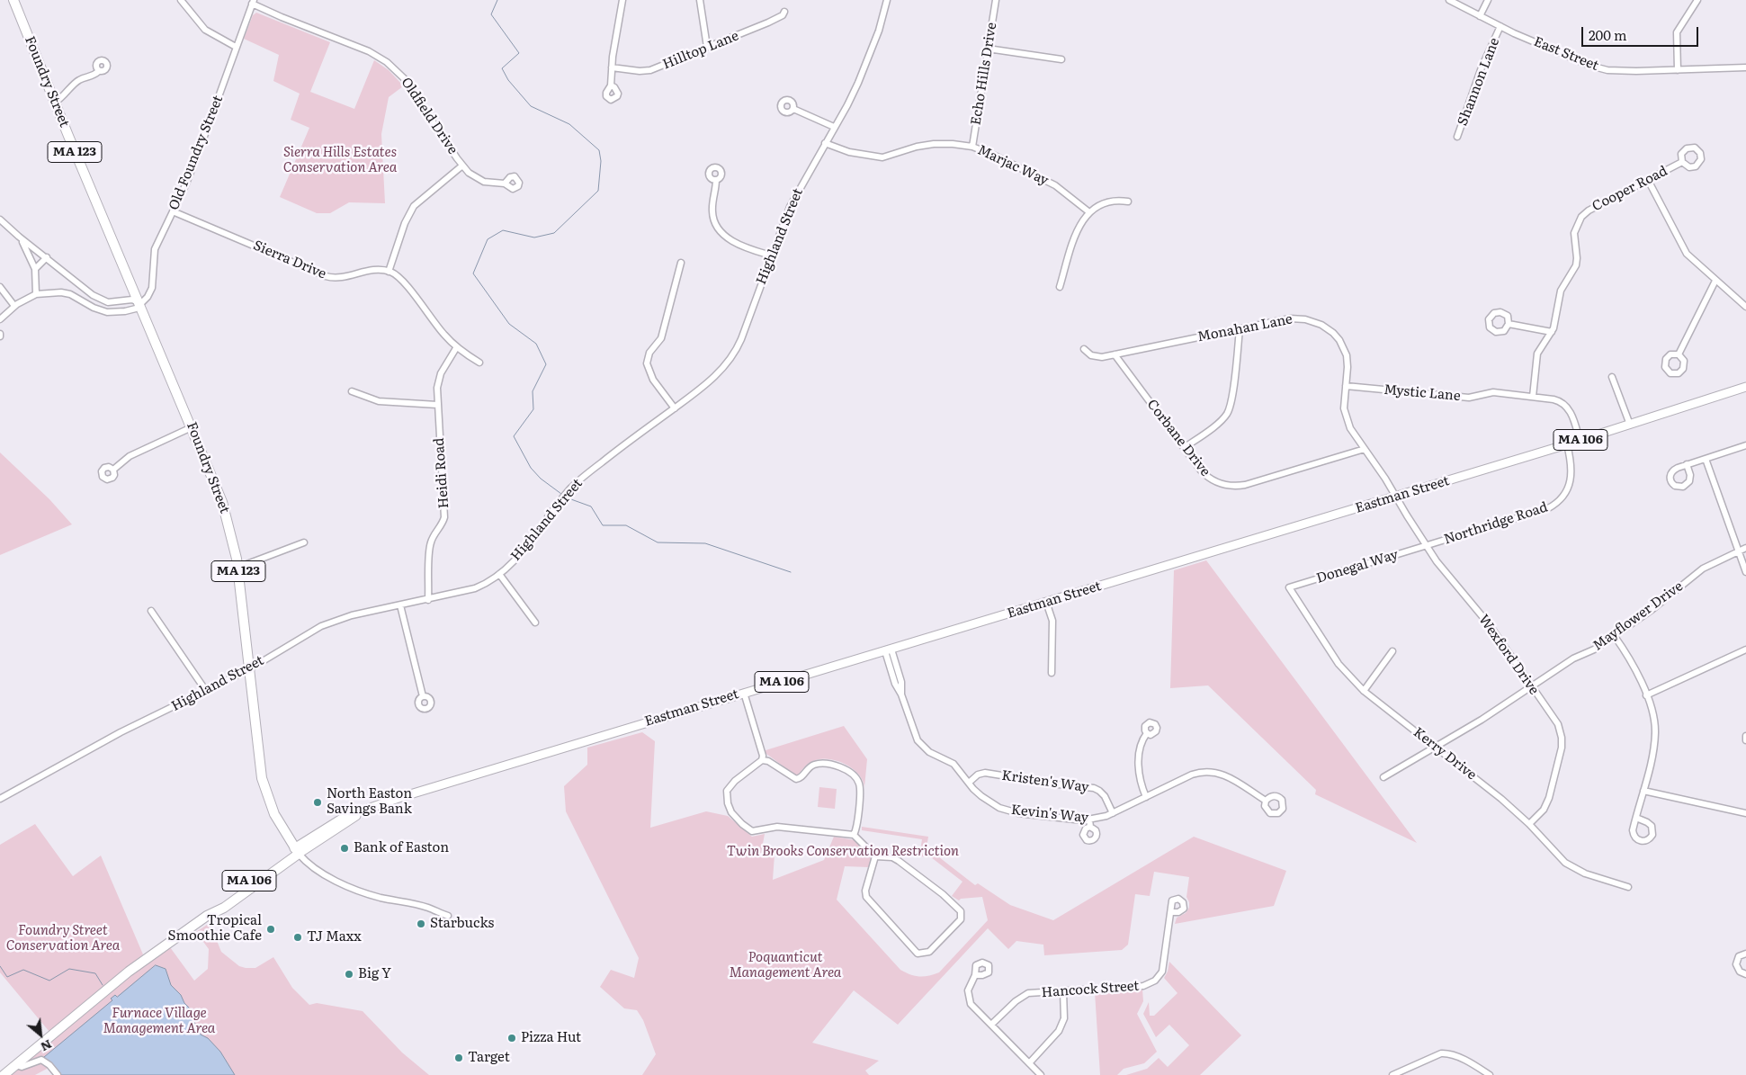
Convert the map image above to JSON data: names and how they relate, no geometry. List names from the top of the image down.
{
  "streets": {
    "highway": ["Foundry Street", "MA 123", "MA 106"],
    "main road": ["Eastman Street"],
    "street": [
      "Hilltop Lane",
      "East Street",
      "Echo Hills Drive",
      "Shannon Lane",
      "Oldfield Drive",
      "Old Foundry Street",
      "Marjac Way",
      "Cooper Road",
      "Highland Street",
      "Sierra Drive",
      "Monahan Lane",
      "Mystic Lane",
      "Corbane Drive",
      "Heidi Road",
      "Northridge Road",
      "Donegal Way",
      "Mayflower Drive",
      "Wexford Drive",
      "Kerry Drive",
      "Kristen's Way",
      "Kevin's Way",
      "Hancock Street"
    ]
  },
  "crossings": [
    ["East Street", "Shannon Lane"],
    ["Echo Hills Drive", "Marjac Way"],
    ["Foundry Street", "Old Foundry Street"],
    ["Foundry Street", "Highland Street"],
    ["Foundry Street", "MA 106"],
    ["Foundry Street", "Eastman Street"],
    ["Oldfield Drive", "Old Foundry Street"],
    ["Old Foundry Street", "Sierra Drive"],
    ["Marjac Way", "Highland Street"],
    ["Cooper Road", "Mystic Lane"],
    ["Highland Street", "Heidi Road"],
    ["Monahan Lane", "Mystic Lane"],
    ["Monahan Lane", "Corbane Drive"],
    ["Monahan Lane", "Eastman Street"],
    ["Monahan Lane", "Wexford Drive"],
    ["Mystic Lane", "Eastman Street"],
    ["MA 106", "Eastman Street"],
    ["Eastman Street", "Northridge Road"],
    ["Eastman Street", "Wexford Drive"],
    ["Eastman Street", "Kevin's Way"],
    ["Northridge Road", "Donegal Way"],
    ["Northridge Road", "Wexford Drive"],
    ["Donegal Way", "Wexford Drive"],
    ["Donegal Way", "Kerry Drive"],
    ["Mayflower Drive", "Wexford Drive"],
    ["Mayflower Drive", "Kerry Drive"],
    ["Wexford Drive", "Kerry Drive"],
    ["Kristen's Way", "Kevin's Way"]
  ],
  "parks": [
    "Sierra Hills Estates Conservation Area",
    "Twin Brooks Conservation Restriction",
    "Foundry Street Conservation Area",
    "Poquanticut Management Area",
    "Furnace Village Management Area"
  ],
  "places": [
    "North Easton Savings Bank",
    "Bank of Easton",
    "Starbucks",
    "Tropical Smoothie Cafe",
    "TJ Maxx",
    "Big Y",
    "Pizza Hut",
    "Target"
  ],
  "scale_bar": "200 m",
  "north": "bottom right"
}
